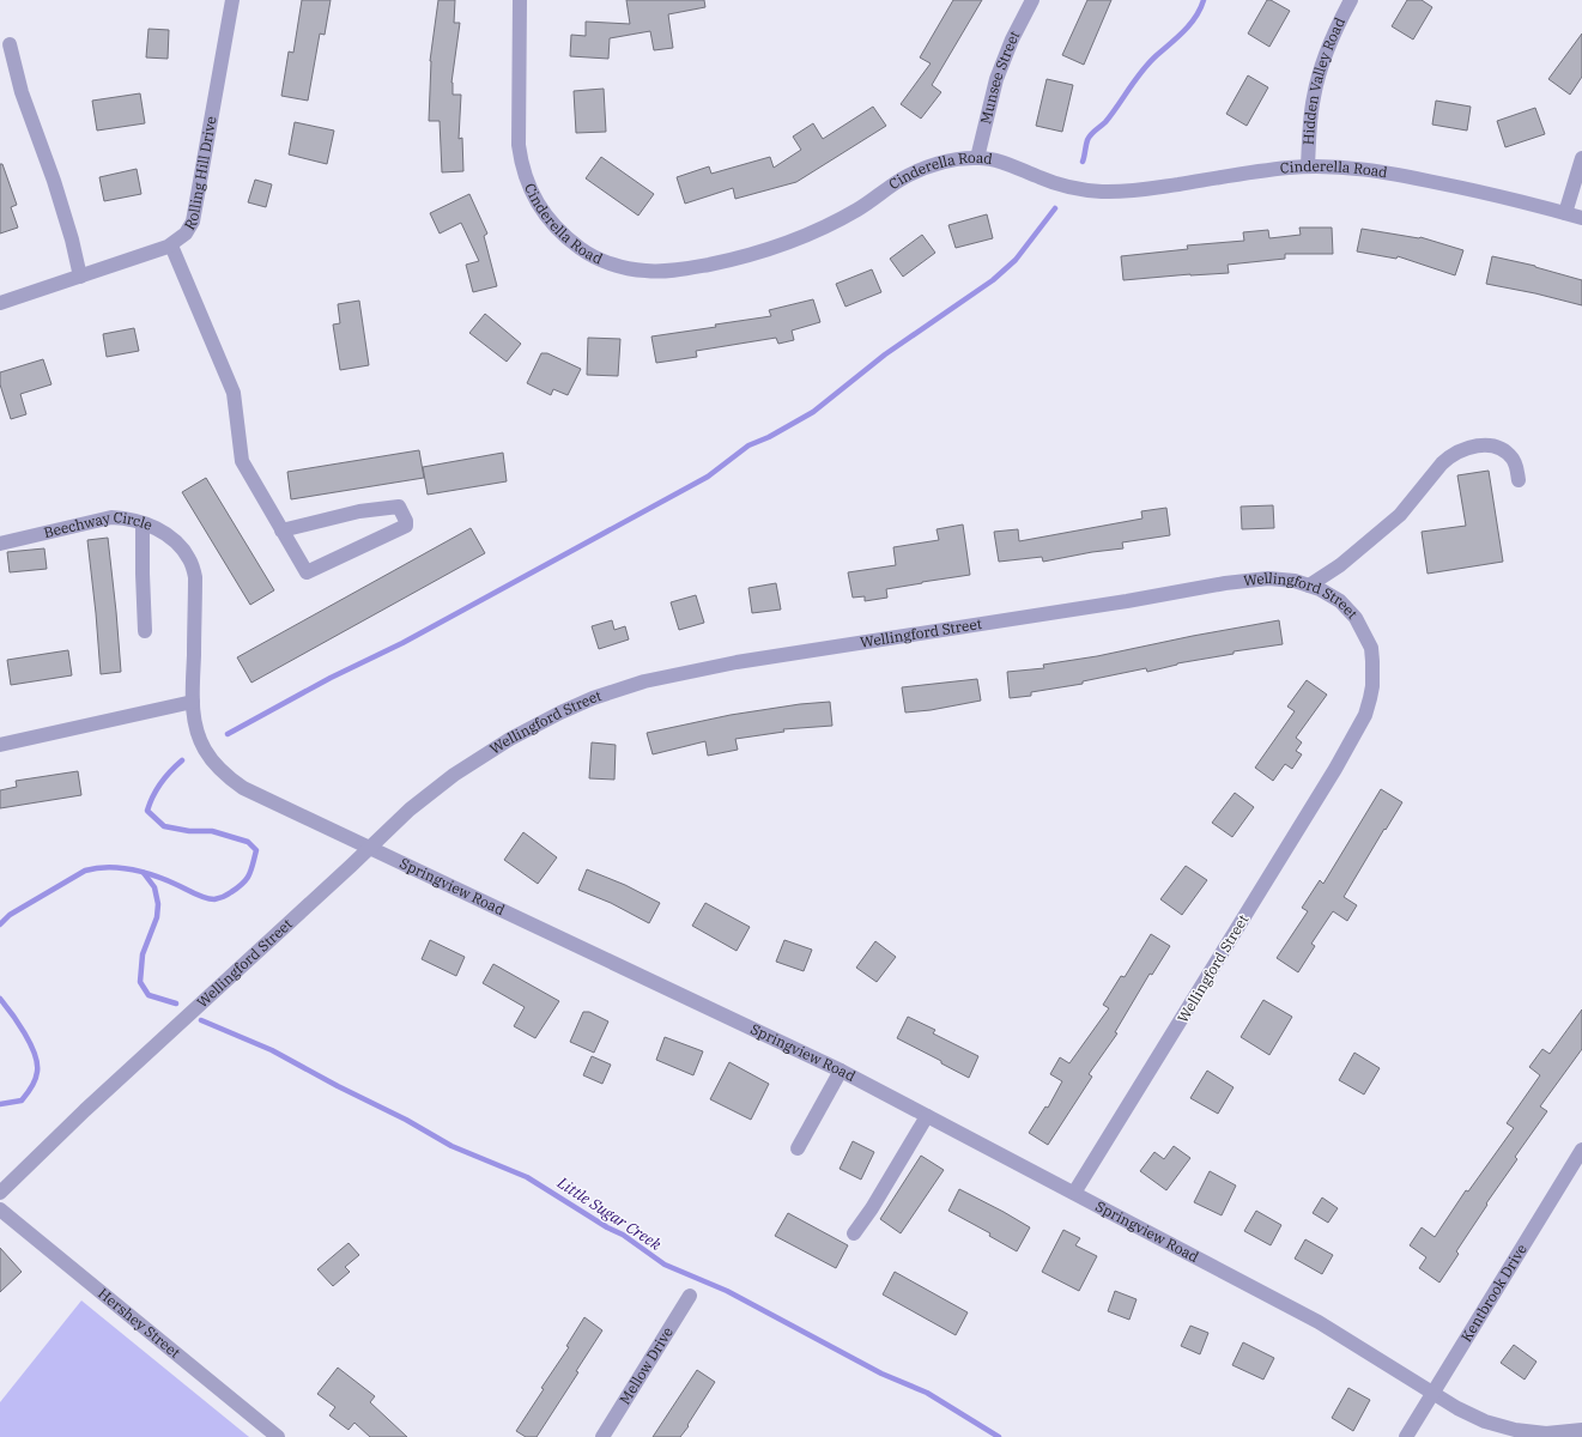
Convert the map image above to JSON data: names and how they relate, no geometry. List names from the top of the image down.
{
  "streets": {
    "street": [
      "Munsee Street",
      "Hidden Valley Road",
      "Cinderella Road",
      "Rolling Hill Drive",
      "Beechway Circle",
      "Wellingford Street",
      "Springview Road",
      "Kentbrook Drive",
      "Hershey Street",
      "Mellow Drive"
    ]
  },
  "crossings": [
    ["Munsee Street", "Cinderella Road"],
    ["Hidden Valley Road", "Cinderella Road"],
    ["Beechway Circle", "Springview Road"],
    ["Wellingford Street", "Springview Road"],
    ["Springview Road", "Kentbrook Drive"]
  ],
  "water": ["Little Sugar Creek"]
}
